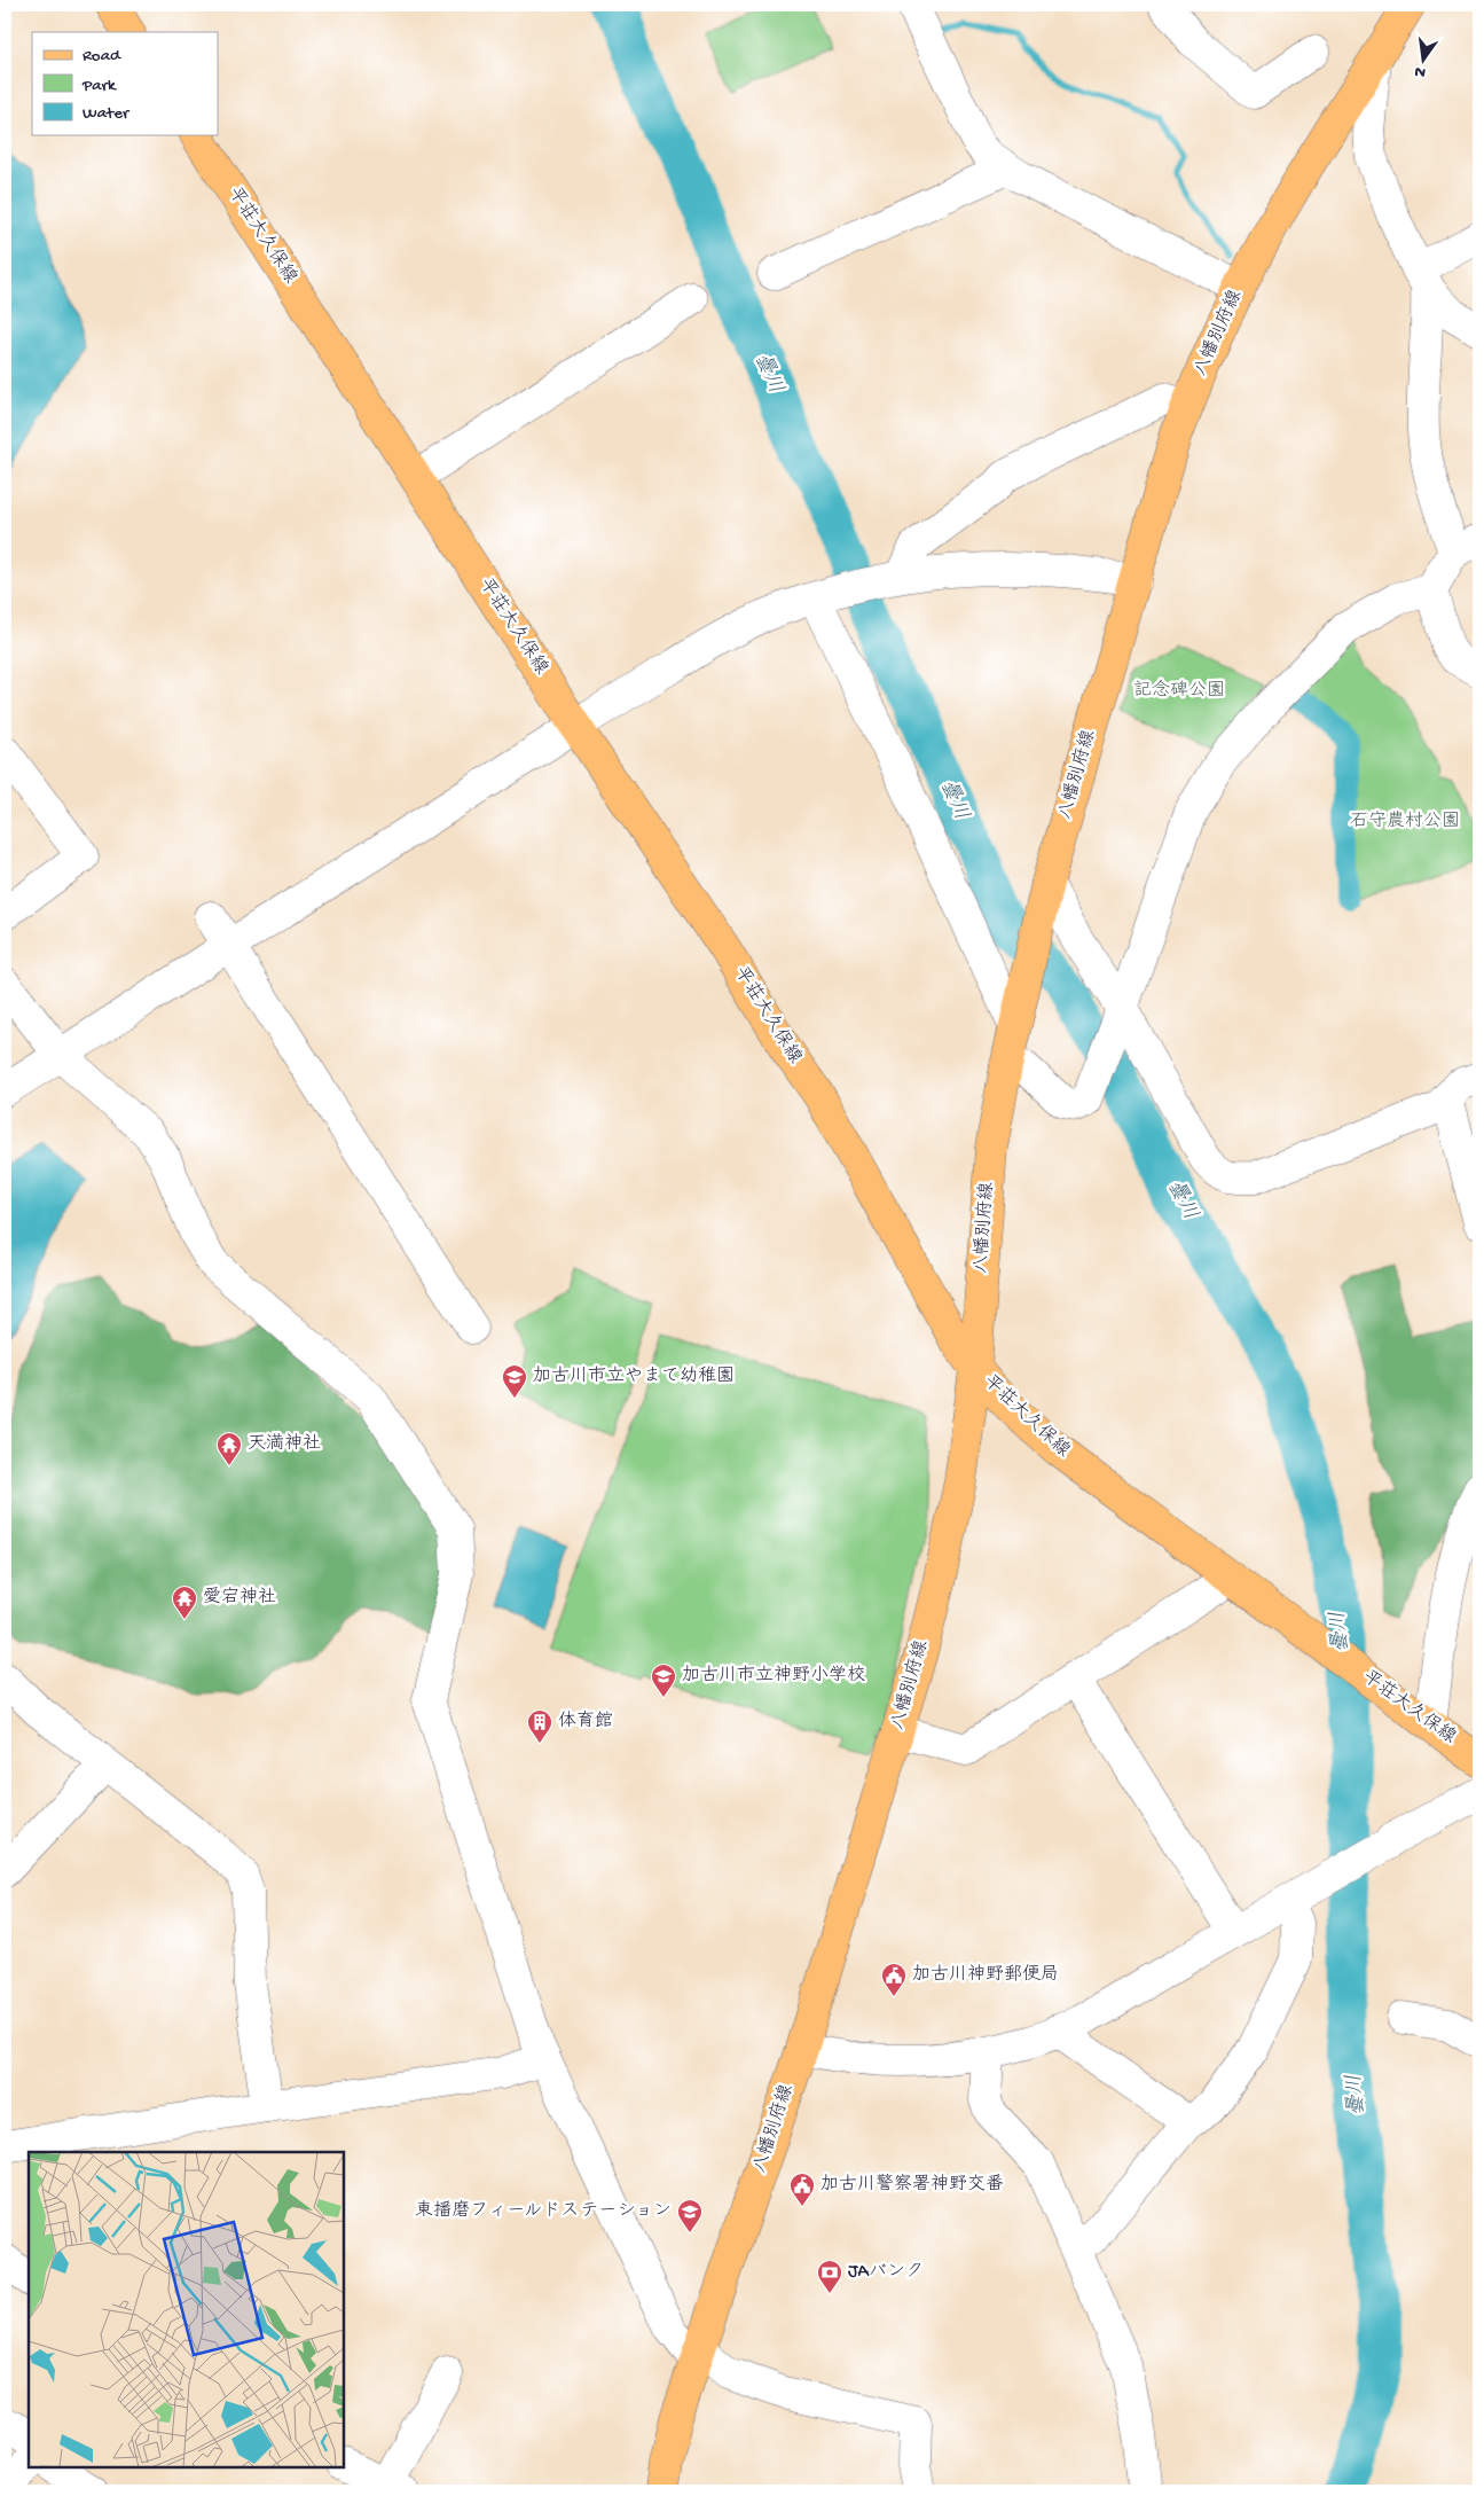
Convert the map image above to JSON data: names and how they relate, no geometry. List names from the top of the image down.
{
  "streets": {
    "main road": ["平荘大久保線", "八幡別府線"]
  },
  "crossings": [
    ["平荘大久保線", "八幡別府線"]
  ],
  "water": ["曇川"],
  "parks": ["記念碑公園", "石守農村公園"],
  "places": {
    "school or university": ["加古川市立やまて幼稚園", "加古川市立神野小学校", "東播磨フィールドステーション"],
    "temple": ["天満神社", "愛宕神社"],
    "building": ["体育館"],
    "public building": ["加古川神野郵便局", "加古川警察署神野交番"],
    "bank": ["JAバンク"]
  },
  "legend": ["Road", "Park", "Water"],
  "north": "bottom"
}
